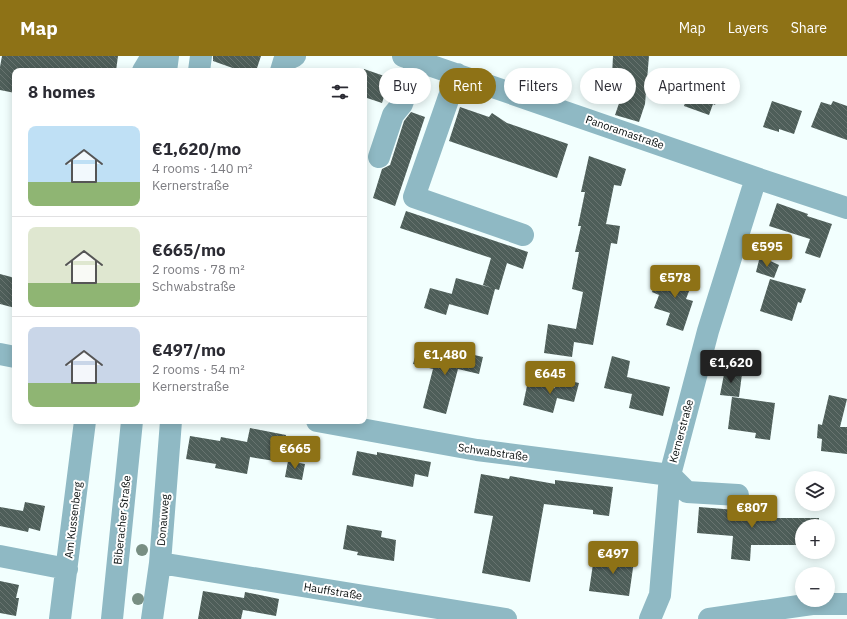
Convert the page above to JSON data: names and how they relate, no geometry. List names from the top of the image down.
{
  "streets": {
    "street": [
      "Panoramastraße",
      "Kernerstraße",
      "Schwabstraße",
      "Am Kussenberg",
      "Biberacher Straße",
      "Donauweg",
      "Hauffstraße"
    ]
  },
  "crossings": [
    ["Panoramastraße", "Kernerstraße"],
    ["Kernerstraße", "Schwabstraße"],
    ["Donauweg", "Hauffstraße"]
  ],
  "page": {
    "header": "Map",
    "nav": ["Map", "Layers", "Share"],
    "chip": [
      "Buy",
      "Rent",
      "Filters",
      "New",
      "Apartment"
    ],
    "heading": "8 homes",
    "list": [
      {
        "name": "€1,620/mo",
        "note": "4 rooms · 140 m² · Kernerstraße"
      },
      {
        "name": "€665/mo",
        "note": "2 rooms · 78 m² · Schwabstraße"
      },
      {
        "name": "€497/mo",
        "note": "2 rooms · 54 m² · Kernerstraße"
      }
    ],
    "price": [
      "€595",
      "€578",
      "€1,480",
      "€1,620",
      "€645",
      "€665",
      "€807",
      "€497"
    ],
    "map_buttons": ["+", "−"]
  }
}
